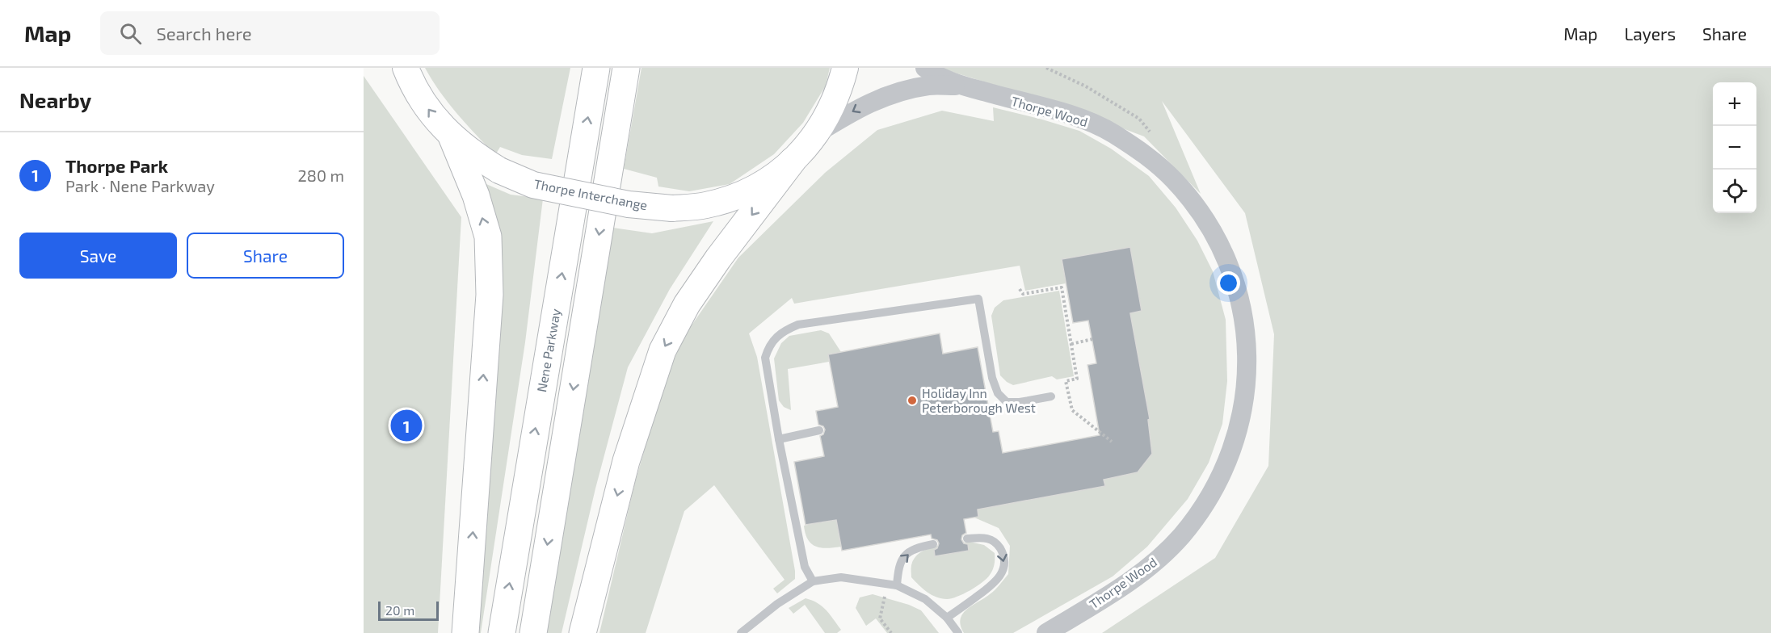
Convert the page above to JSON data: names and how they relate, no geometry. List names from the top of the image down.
{
  "streets": {
    "highway": ["Nene Parkway"],
    "main road": ["Thorpe Interchange"],
    "street": ["Thorpe Wood"]
  },
  "crossings": [
    ["Thorpe Wood", "Thorpe Interchange"]
  ],
  "places": ["Holiday Inn Peterborough West"],
  "scale_bar": "20 m",
  "page": {
    "header": "Map",
    "search": "Search here",
    "nav": ["Map", "Layers", "Share"],
    "heading": "Nearby",
    "map_buttons": ["+", "−"],
    "list": [
      {
        "mark": "1",
        "name": "Thorpe Park",
        "note": "Park · Nene Parkway",
        "value": "280 m"
      }
    ],
    "buttons": ["Save", "Share"],
    "pins": "1",
    "scale": "20 m"
  }
}
